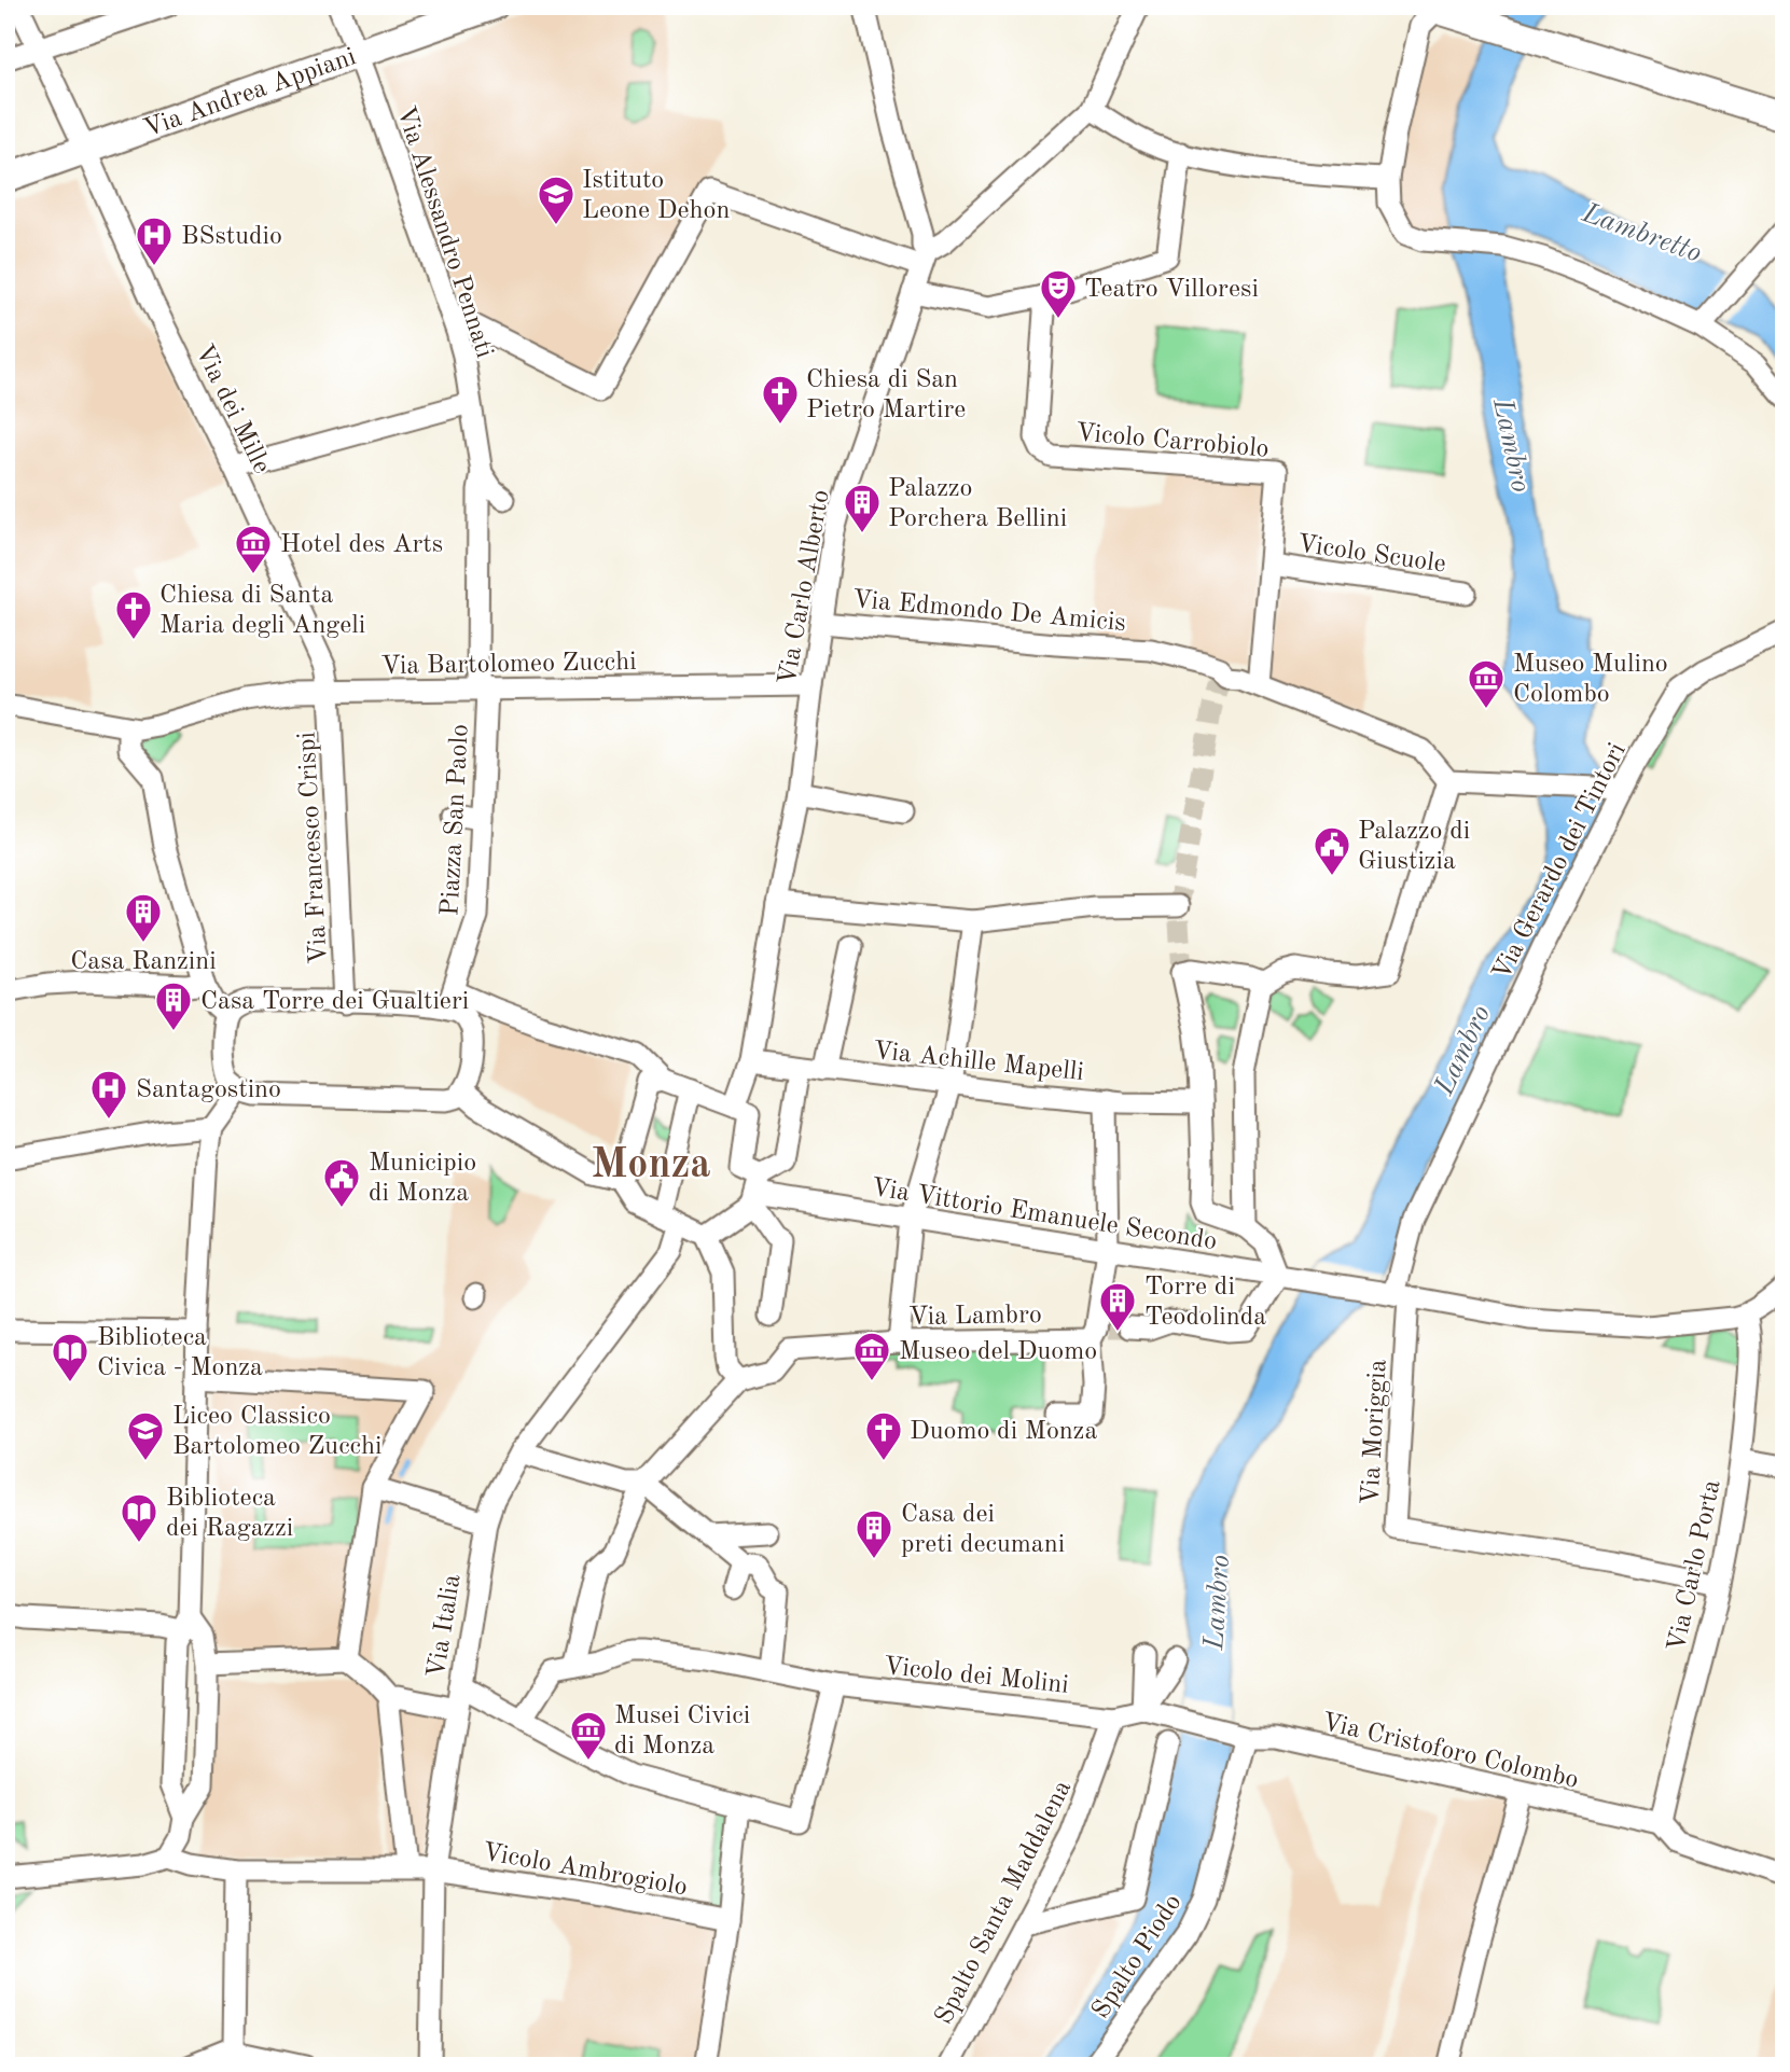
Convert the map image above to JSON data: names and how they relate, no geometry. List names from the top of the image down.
{
  "streets": {
    "street": [
      "Via Andrea Appiani",
      "Via Alessandro Pennati",
      "Via dei Mille",
      "Vicolo Carrobiolo",
      "Vicolo Scuole",
      "Via Carlo Alberto",
      "Via Edmondo De Amicis",
      "Via Bartolomeo Zucchi",
      "Piazza San Paolo",
      "Via Francesco Crispi",
      "Via Gerardo dei Tintori",
      "Via Achille Mapelli",
      "Via Vittorio Emanuele Secondo",
      "Via Lambro",
      "Via Moriggia",
      "Via Carlo Porta",
      "Via Italia",
      "Vicolo dei Molini",
      "Via Cristoforo Colombo",
      "Vicolo Ambrogiolo",
      "Spalto Santa Maddalena",
      "Spalto Piodo"
    ]
  },
  "crossings": [
    ["Via Andrea Appiani", "Via Alessandro Pennati"],
    ["Via Andrea Appiani", "Via dei Mille"],
    ["Via Alessandro Pennati", "Via Bartolomeo Zucchi"],
    ["Via Alessandro Pennati", "Piazza San Paolo"],
    ["Via dei Mille", "Via Bartolomeo Zucchi"],
    ["Via dei Mille", "Via Francesco Crispi"],
    ["Vicolo Carrobiolo", "Vicolo Scuole"],
    ["Vicolo Carrobiolo", "Via Edmondo De Amicis"],
    ["Via Carlo Alberto", "Via Edmondo De Amicis"],
    ["Via Carlo Alberto", "Via Bartolomeo Zucchi"],
    ["Via Carlo Alberto", "Via Achille Mapelli"],
    ["Via Bartolomeo Zucchi", "Piazza San Paolo"],
    ["Via Bartolomeo Zucchi", "Via Francesco Crispi"],
    ["Via Gerardo dei Tintori", "Via Vittorio Emanuele Secondo"],
    ["Via Gerardo dei Tintori", "Via Moriggia"],
    ["Via Vittorio Emanuele Secondo", "Via Lambro"],
    ["Via Vittorio Emanuele Secondo", "Via Moriggia"],
    ["Via Lambro", "Vicolo dei Molini"],
    ["Via Moriggia", "Via Carlo Porta"],
    ["Via Carlo Porta", "Via Cristoforo Colombo"],
    ["Via Italia", "Vicolo Ambrogiolo"],
    ["Vicolo dei Molini", "Via Cristoforo Colombo"],
    ["Vicolo dei Molini", "Spalto Santa Maddalena"],
    ["Via Cristoforo Colombo", "Spalto Piodo"]
  ],
  "districts": ["Monza"],
  "water": ["Lambretto", "Lambro"],
  "places": {
    "school or university": ["Istituto Leone Dehon", "Liceo Classico Bartolomeo Zucchi"],
    "hospital": ["BSstudio", "Santagostino"],
    "theatre": ["Teatro Villoresi"],
    "church": ["Chiesa di San Pietro Martire", "Chiesa di Santa Maria degli Angeli", "Duomo di Monza"],
    "building": [
      "Palazzo Porchera Bellini",
      "Casa Ranzini",
      "Casa Torre dei Gualtieri",
      "Torre di Teodolinda",
      "Casa dei preti decumani"
    ],
    "museum": [
      "Hotel des Arts",
      "Museo Mulino Colombo",
      "Museo del Duomo",
      "Musei Civici di Monza"
    ],
    "public building": ["Palazzo di Giustizia", "Municipio di Monza"],
    "library": ["Biblioteca Civica - Monza", "Biblioteca dei Ragazzi"]
  }
}
